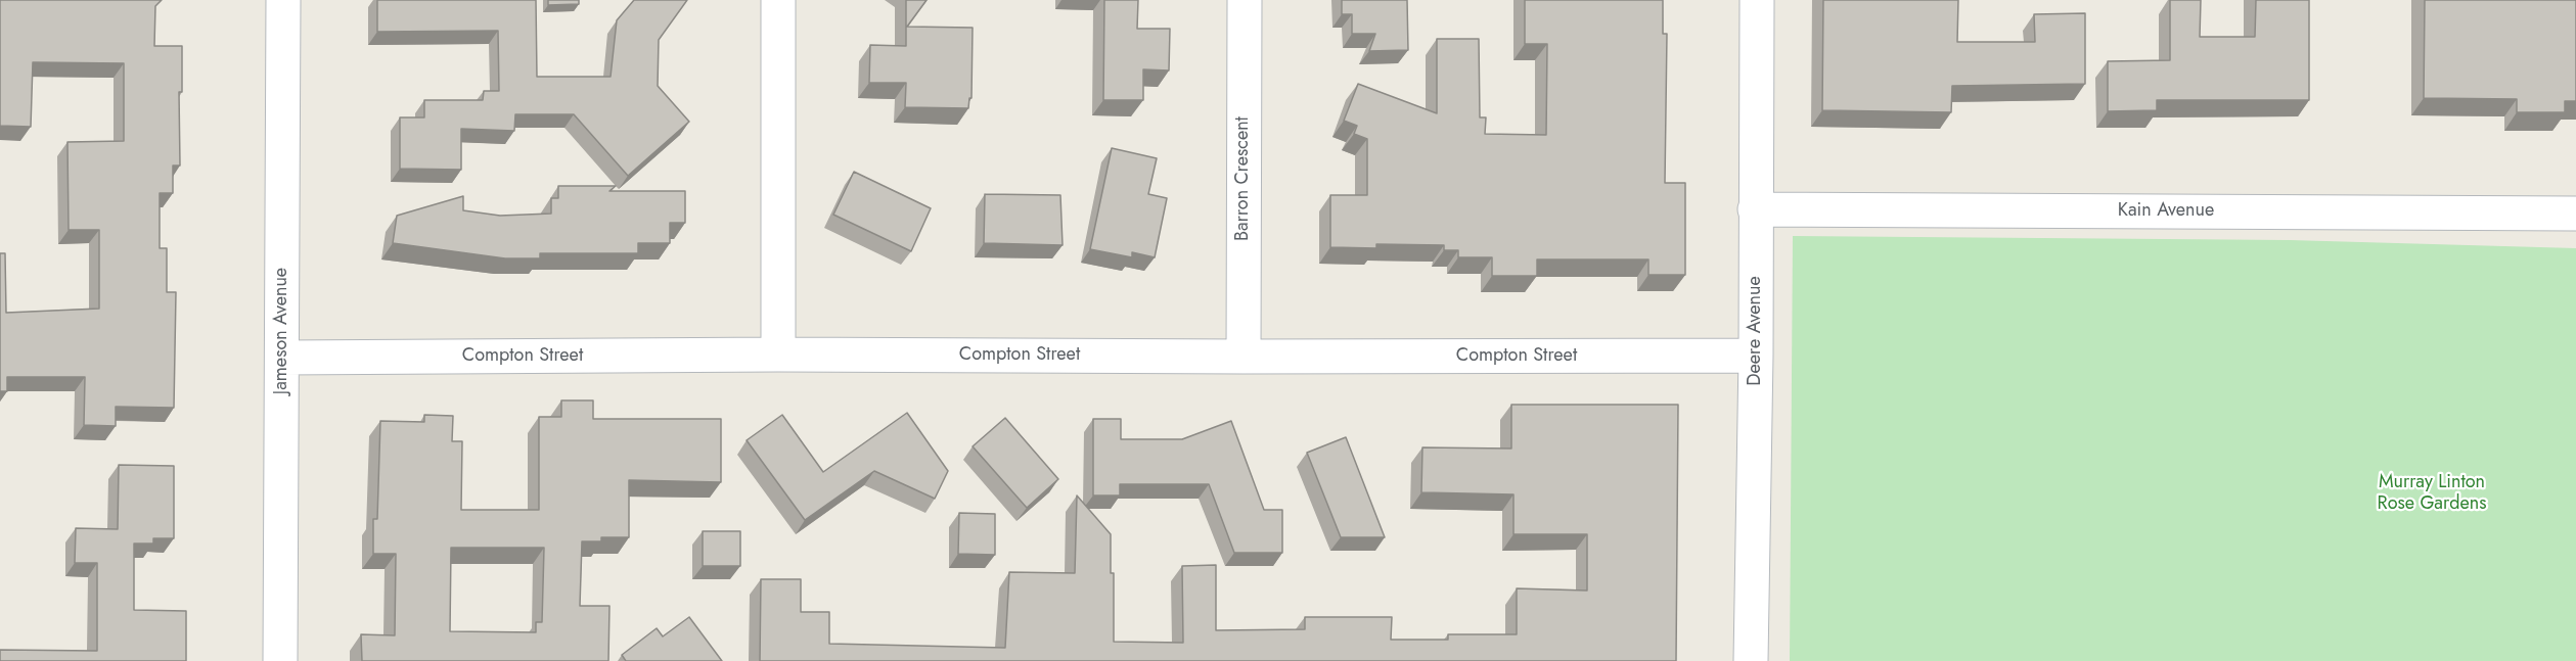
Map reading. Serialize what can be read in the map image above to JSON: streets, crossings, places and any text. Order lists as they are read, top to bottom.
{
  "streets": {
    "street": [
      "Barron Crescent",
      "Kain Avenue",
      "Jameson Avenue",
      "Deere Avenue",
      "Compton Street"
    ]
  },
  "crossings": [
    ["Barron Crescent", "Compton Street"],
    ["Kain Avenue", "Deere Avenue"],
    ["Jameson Avenue", "Compton Street"],
    ["Deere Avenue", "Compton Street"]
  ],
  "parks": ["Murray Linton Rose Gardens"]
}
